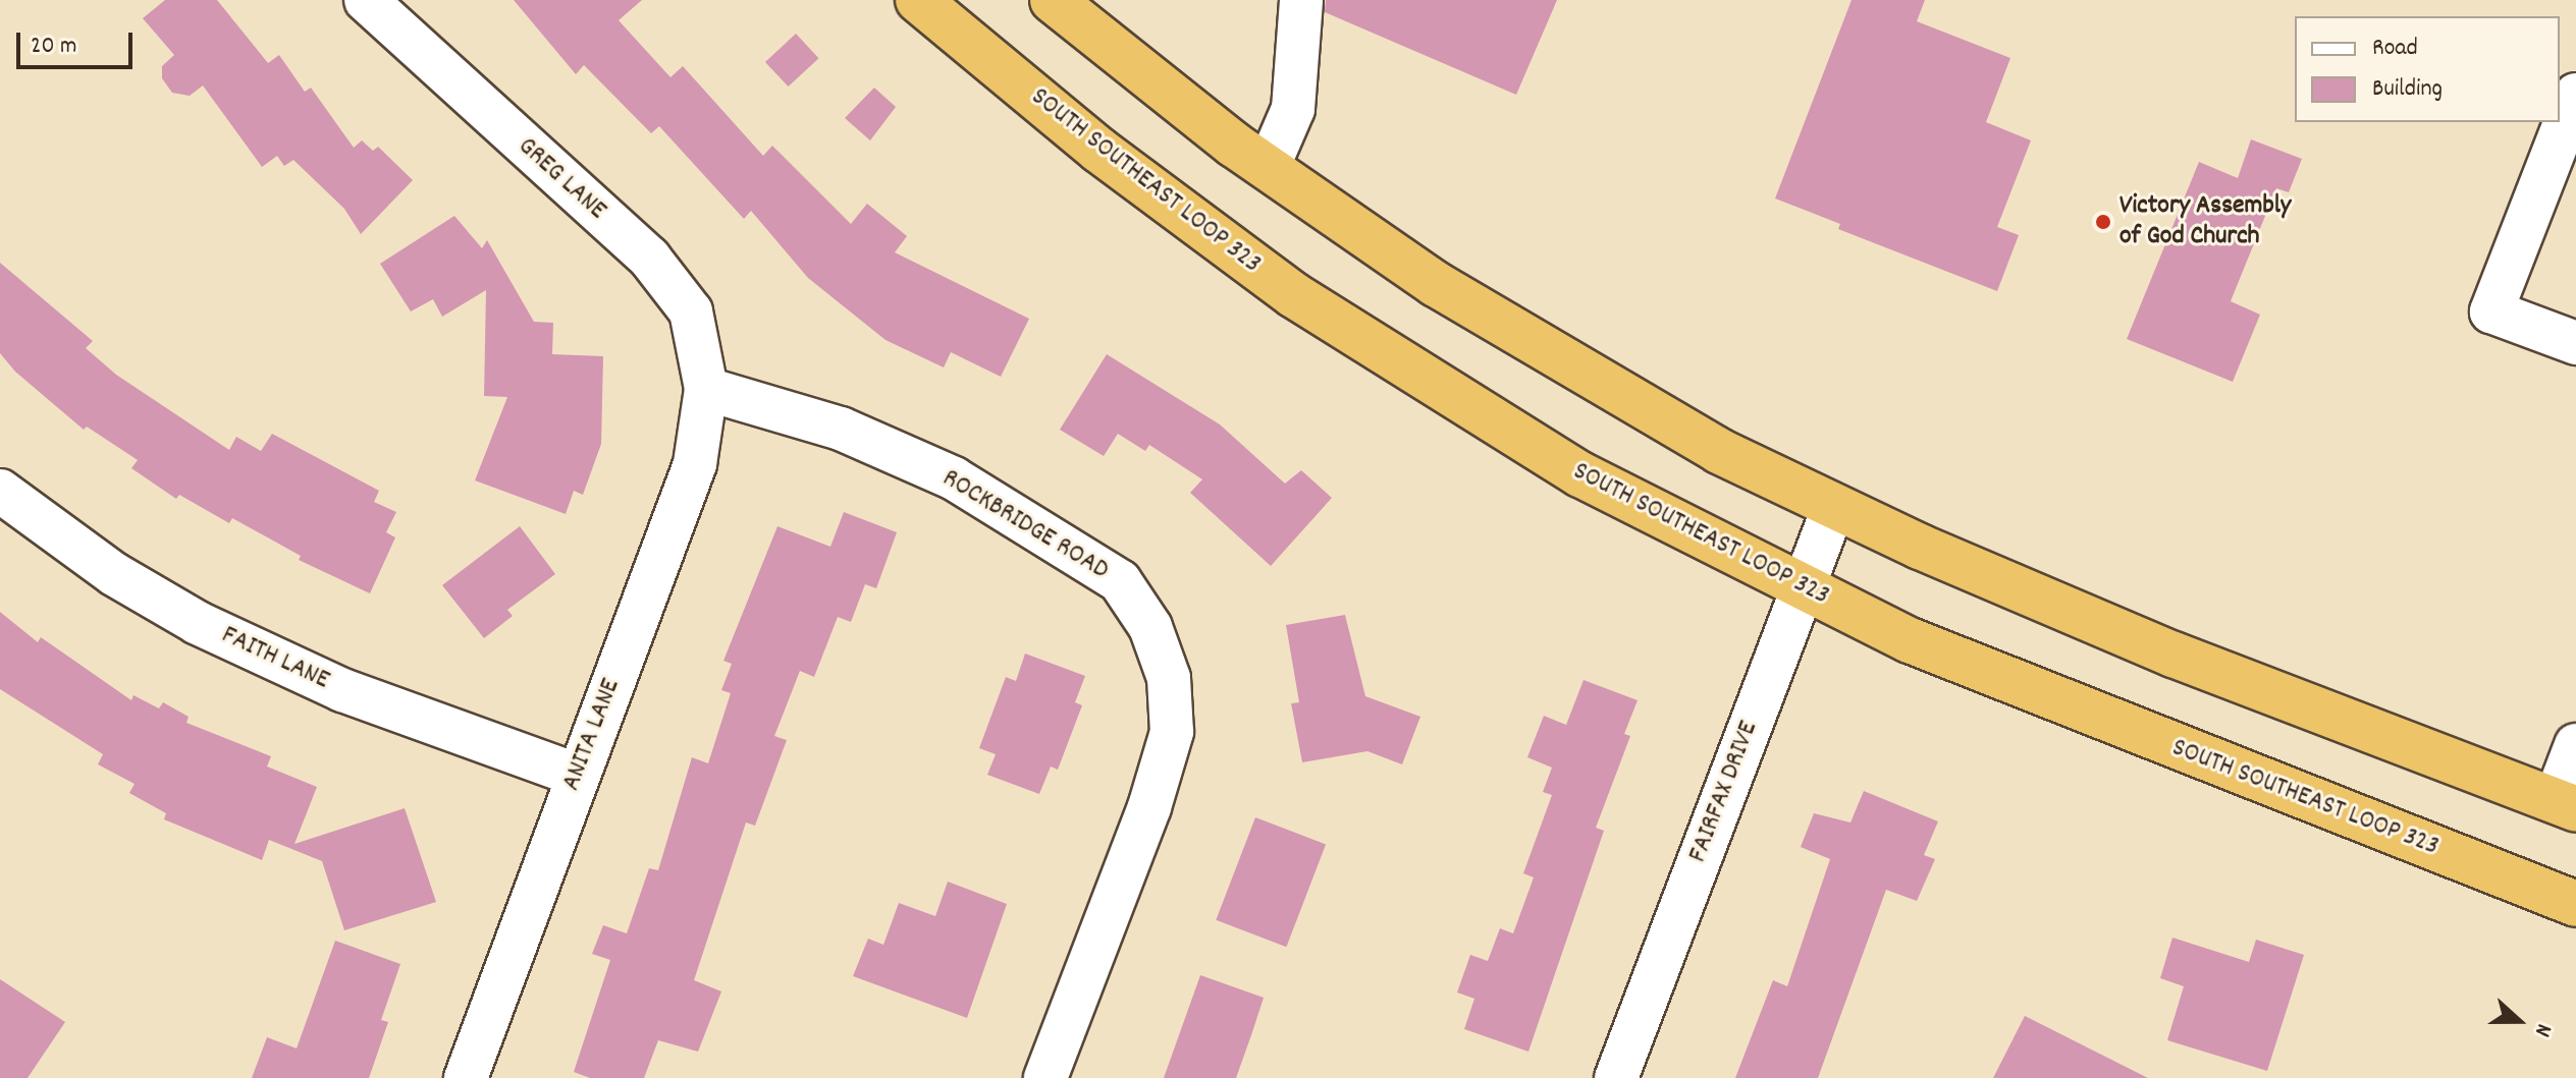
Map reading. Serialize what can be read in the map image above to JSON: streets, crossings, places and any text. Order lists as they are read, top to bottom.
{
  "streets": {
    "highway": ["SOUTH SOUTHEAST LOOP 323"],
    "street": [
      "GREG LANE",
      "ROCKBRIDGE ROAD",
      "FAITH LANE",
      "ANITA LANE",
      "FAIRFAX DRIVE"
    ]
  },
  "crossings": [
    ["GREG LANE", "ROCKBRIDGE ROAD"],
    ["GREG LANE", "ANITA LANE"],
    ["SOUTH SOUTHEAST LOOP 323", "FAIRFAX DRIVE"],
    ["ROCKBRIDGE ROAD", "ANITA LANE"],
    ["FAITH LANE", "ANITA LANE"]
  ],
  "places": ["Victory Assembly of God Church"],
  "legend": ["Road", "Building"],
  "scale_bar": "20 m",
  "north": "right"
}
